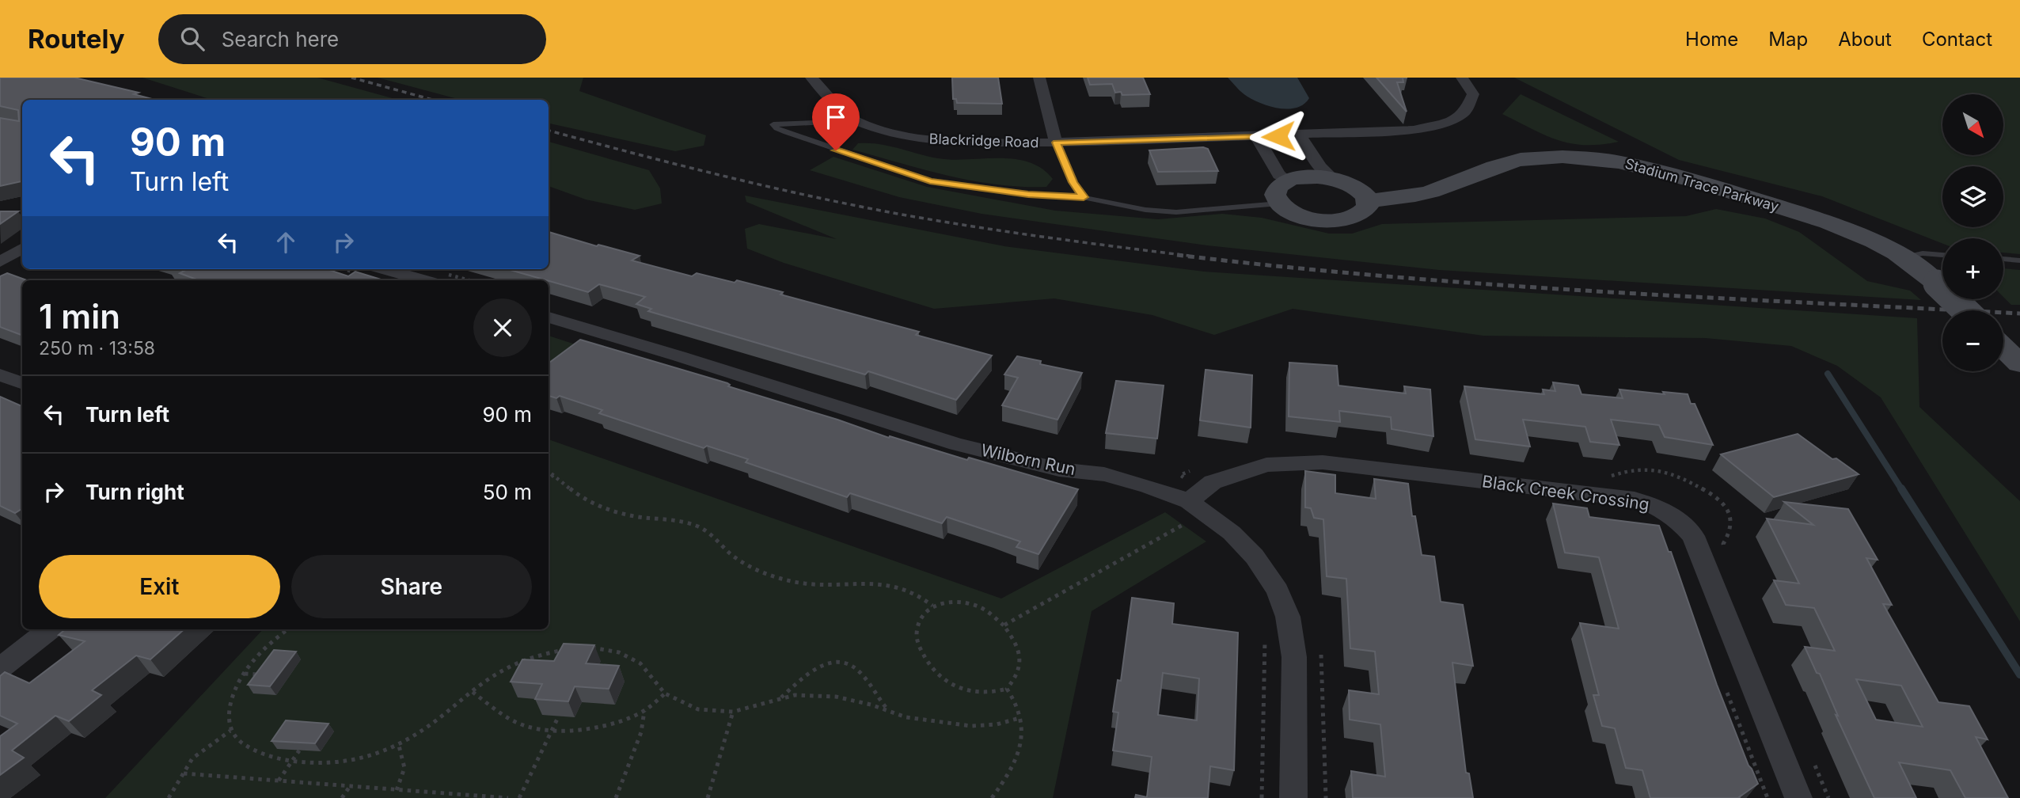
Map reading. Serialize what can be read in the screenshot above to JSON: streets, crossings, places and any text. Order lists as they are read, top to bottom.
{
  "streets": {
    "street": [
      "Blackridge Road",
      "Stadium Trace Parkway",
      "Wilborn Run",
      "Black Creek Crossing"
    ]
  },
  "crossings": [
    ["Wilborn Run", "Black Creek Crossing"]
  ],
  "north": "bottom right",
  "page": {
    "header": "Routely",
    "search": "Search here",
    "nav": [
      "Home",
      "Map",
      "About",
      "Contact"
    ],
    "map_buttons": ["+", "−"],
    "turn": ["90 m", "Turn left"],
    "heading": ["1 min", "250 m · 13:58"],
    "list": [
      {
        "name": "Turn left",
        "value": "90 m"
      },
      {
        "name": "Turn right",
        "value": "50 m"
      }
    ],
    "buttons": ["Exit", "Share"]
  }
}
